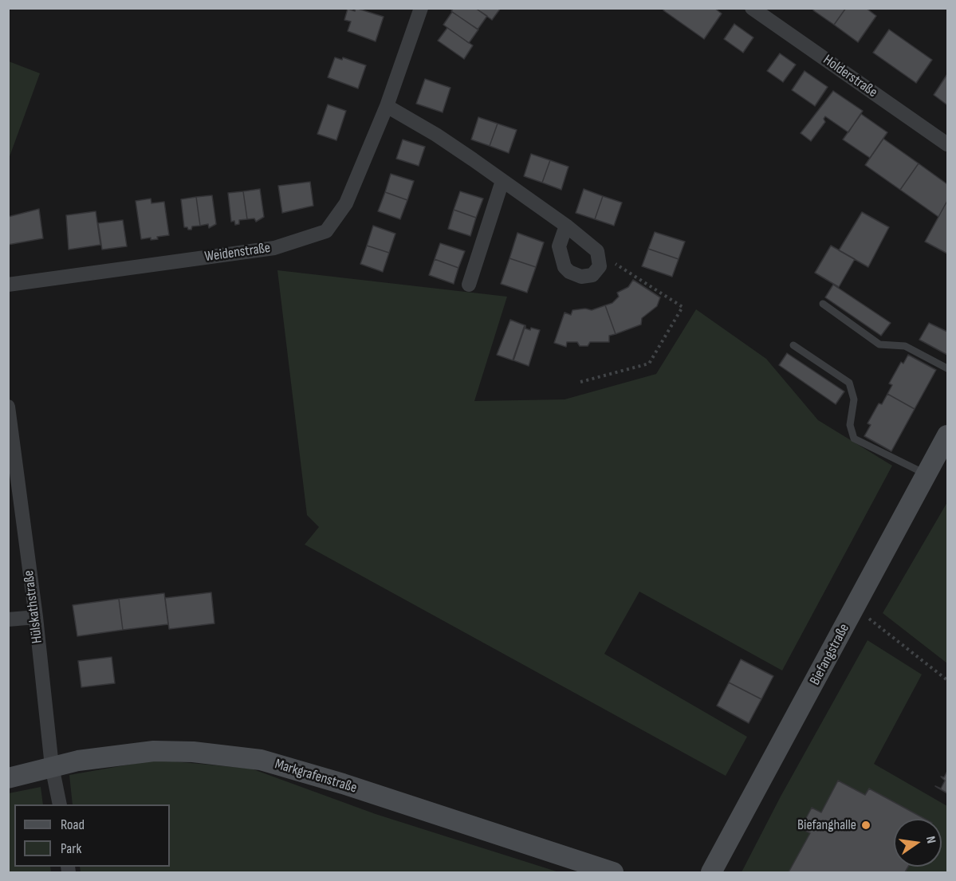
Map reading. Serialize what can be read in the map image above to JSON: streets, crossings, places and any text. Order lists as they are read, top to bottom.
{
  "streets": {
    "main road": ["Biefangstraße", "Markgrafenstraße"],
    "street": ["Holderstraße", "Weidenstraße", "Hülskathstraße"]
  },
  "crossings": [
    ["Hülskathstraße", "Markgrafenstraße"]
  ],
  "places": ["Biefanghalle"],
  "legend": ["Road", "Park"],
  "north": "right"
}
